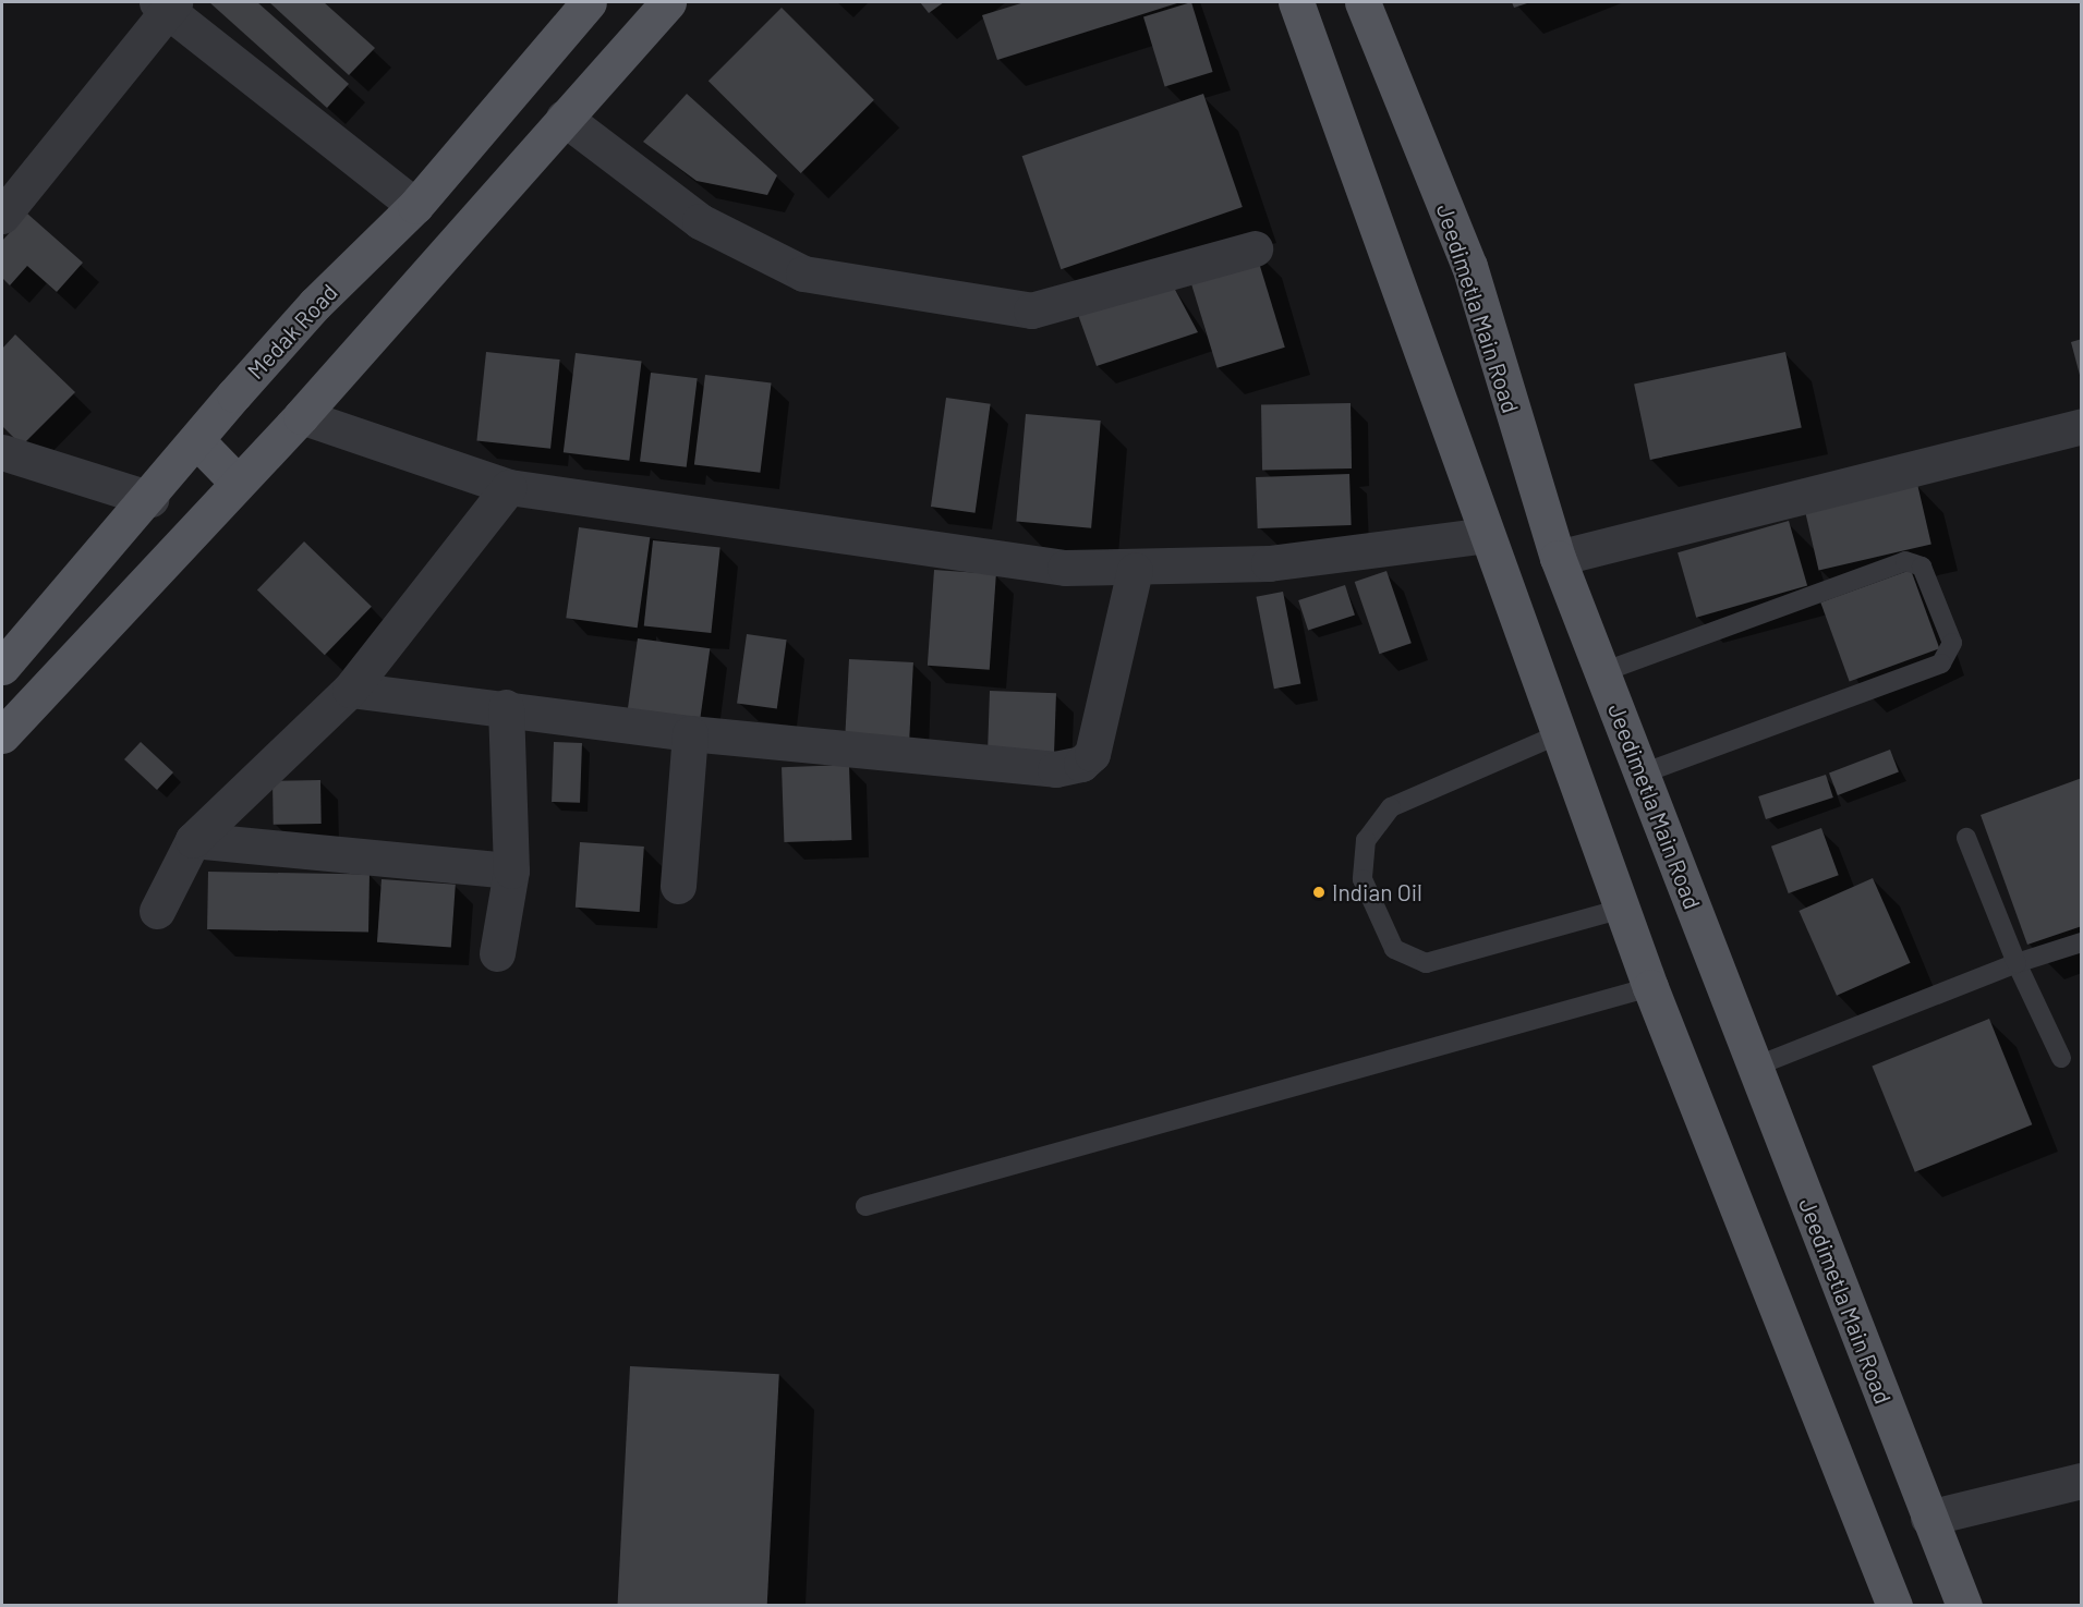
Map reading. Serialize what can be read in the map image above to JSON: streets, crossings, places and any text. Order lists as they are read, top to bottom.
{
  "streets": {
    "main road": ["Jeedimetla Main Road", "Medak Road"]
  },
  "places": ["Indian Oil"]
}
